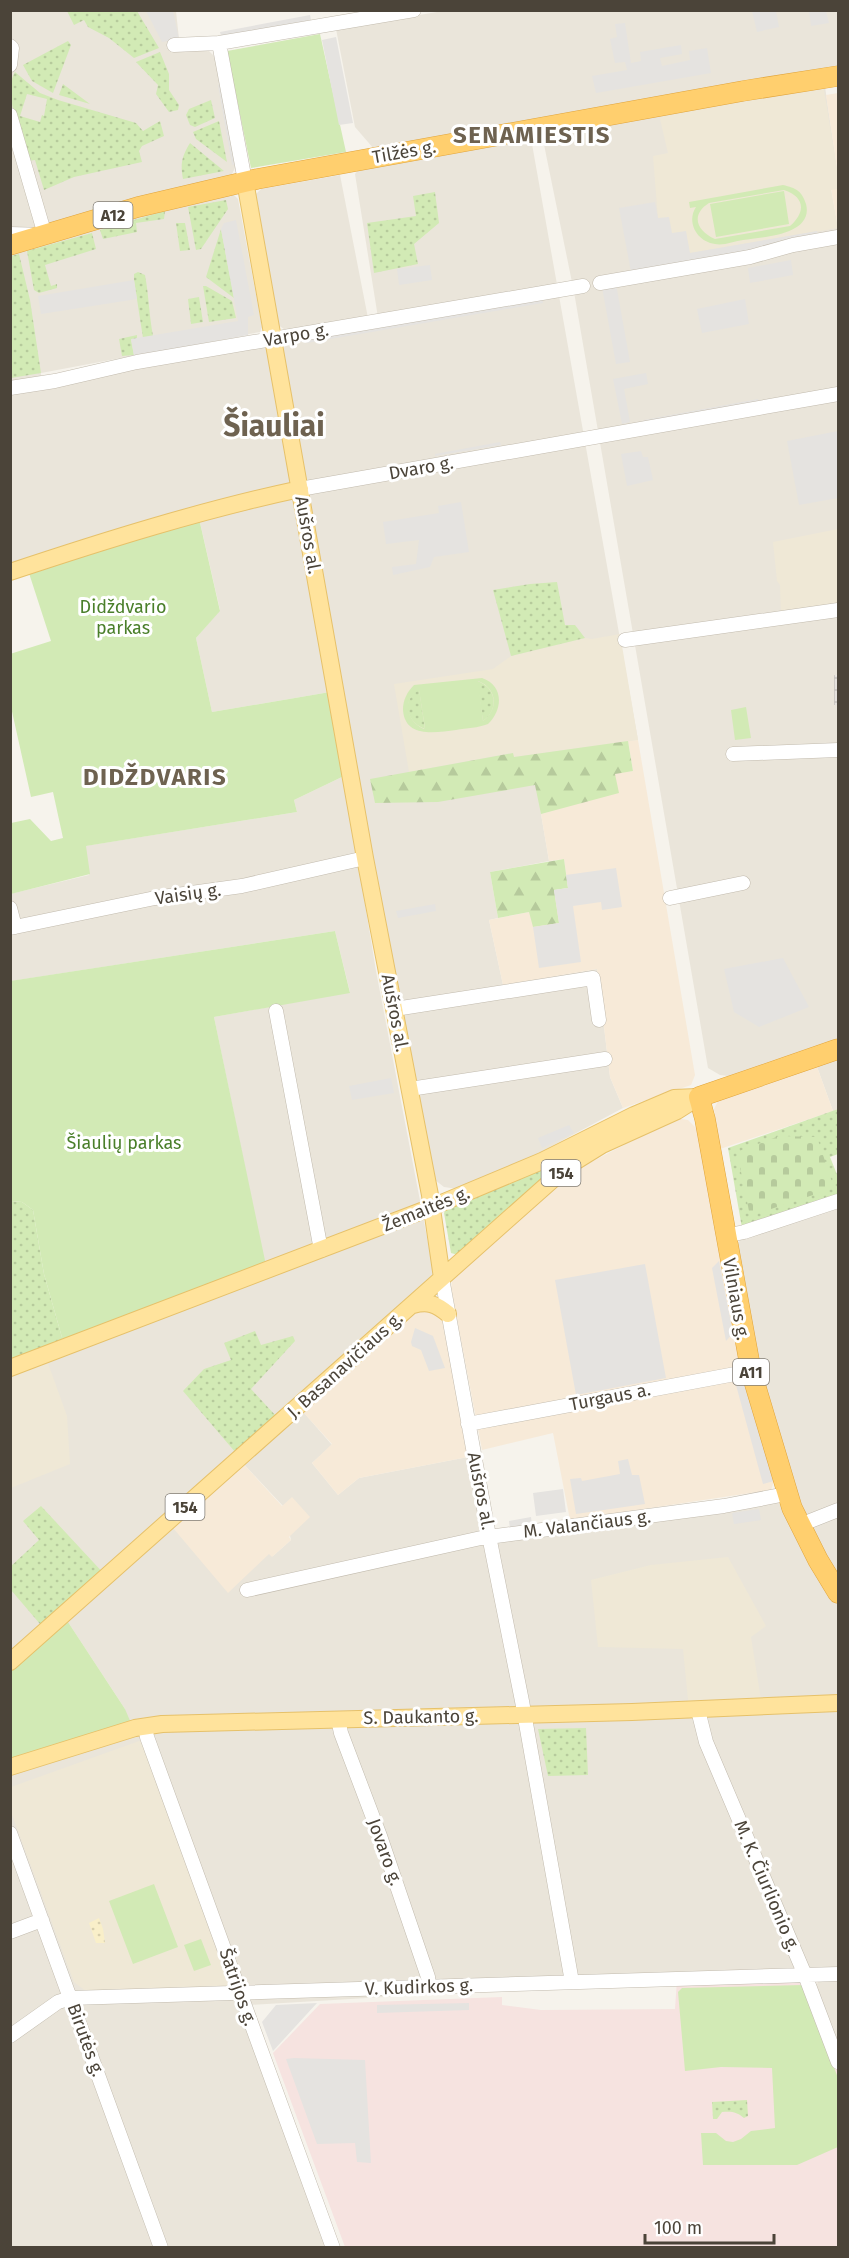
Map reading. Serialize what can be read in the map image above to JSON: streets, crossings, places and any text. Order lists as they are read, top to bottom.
{
  "streets": {
    "highway": [
      "Tilžės g.",
      "A12",
      "Žemaitės g.",
      "Vilniaus g.",
      "A11"
    ],
    "main road": [
      "Dvaro g.",
      "Aušros al.",
      "154",
      "J. Basanavičiaus g.",
      "S. Daukanto g."
    ],
    "street": [
      "Varpo g.",
      "Vaisių g.",
      "Turgaus a.",
      "M. Valančiaus g.",
      "Jovaro g.",
      "M. K. Čiurlionio g.",
      "Šatrijos g.",
      "V. Kudirkos g.",
      "Birutės g."
    ]
  },
  "crossings": [
    ["Tilžės g.", "Aušros al."],
    ["Varpo g.", "Aušros al."],
    ["Dvaro g.", "Aušros al."],
    ["Aušros al.", "Vaisių g."],
    ["Aušros al.", "Žemaitės g."],
    ["Aušros al.", "J. Basanavičiaus g."],
    ["Aušros al.", "Turgaus a."],
    ["Aušros al.", "M. Valančiaus g."],
    ["Aušros al.", "S. Daukanto g."],
    ["Aušros al.", "V. Kudirkos g."],
    ["Žemaitės g.", "Vilniaus g."],
    ["Žemaitės g.", "J. Basanavičiaus g."],
    ["Vilniaus g.", "J. Basanavičiaus g."],
    ["Vilniaus g.", "Turgaus a."],
    ["Vilniaus g.", "M. Valančiaus g."],
    ["S. Daukanto g.", "Jovaro g."],
    ["S. Daukanto g.", "M. K. Čiurlionio g."],
    ["S. Daukanto g.", "Šatrijos g."],
    ["Jovaro g.", "V. Kudirkos g."],
    ["M. K. Čiurlionio g.", "V. Kudirkos g."],
    ["Šatrijos g.", "V. Kudirkos g."],
    ["V. Kudirkos g.", "Birutės g."]
  ],
  "districts": ["SENAMIESTIS", "Šiauliai", "DIDŽDVARIS"],
  "parks": ["Didždvario parkas", "Šiaulių parkas"],
  "scale_bar": "100 m"
}
